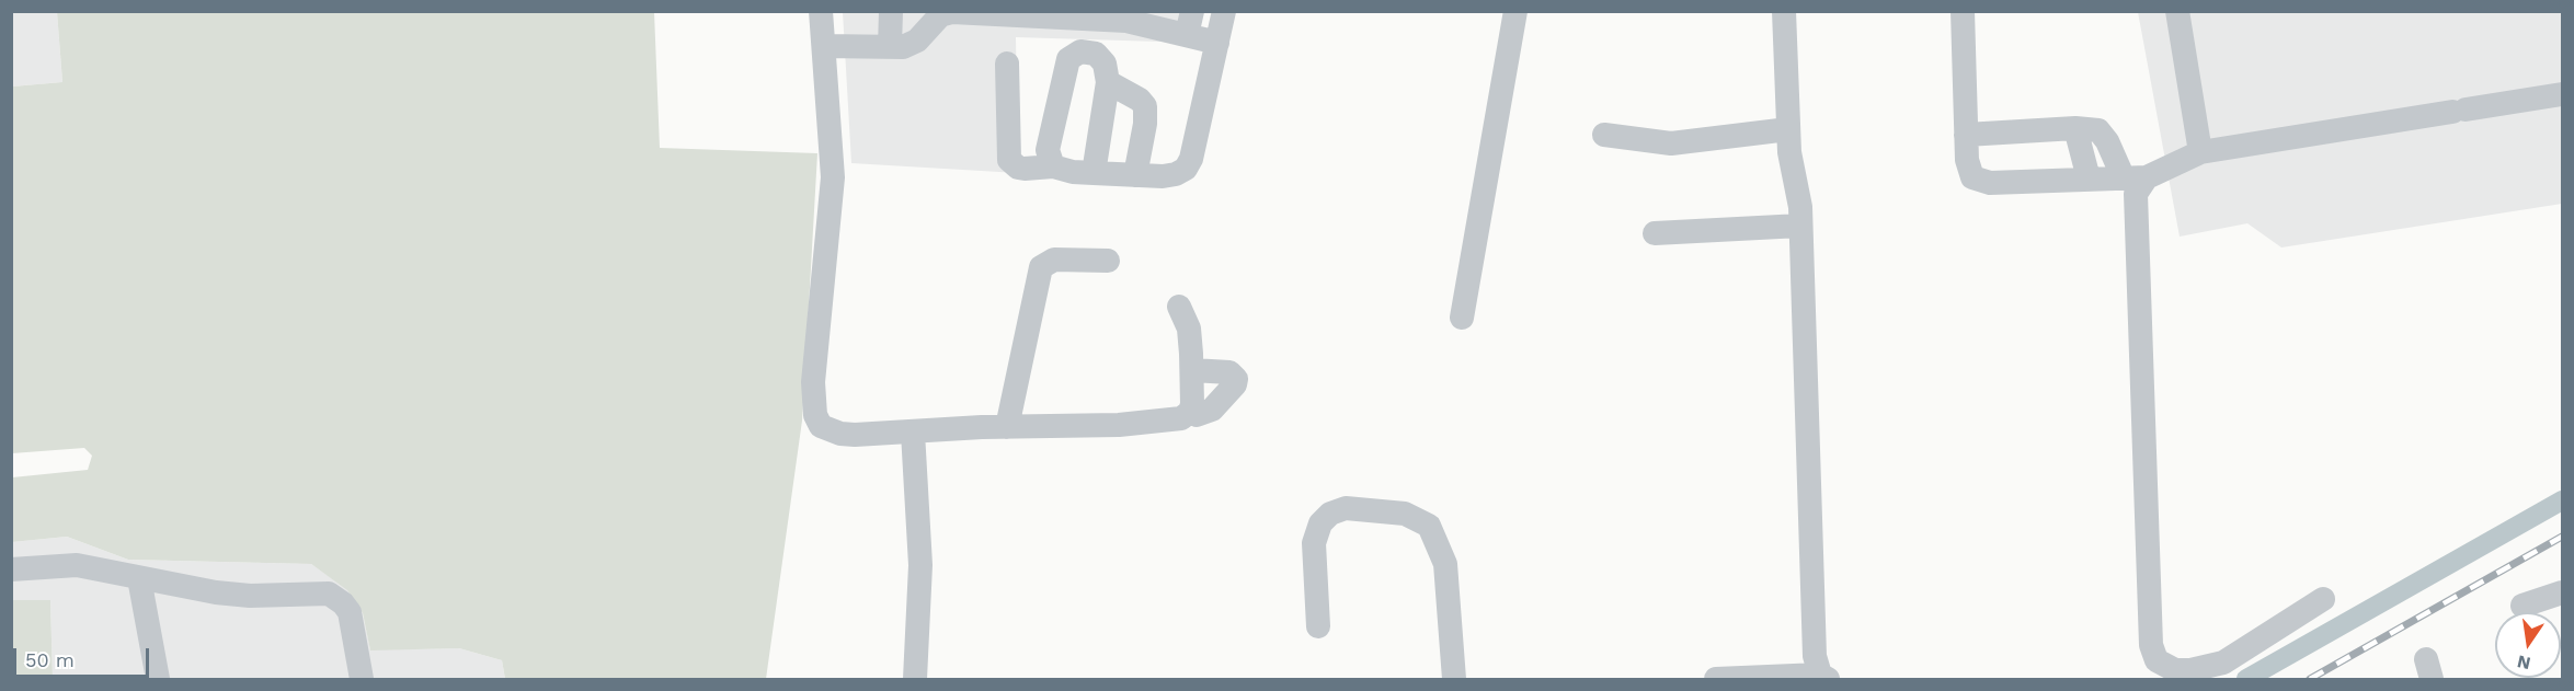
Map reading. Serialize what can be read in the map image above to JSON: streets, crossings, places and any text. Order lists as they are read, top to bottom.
{
  "scale_bar": "50 m",
  "north": "bottom"
}
